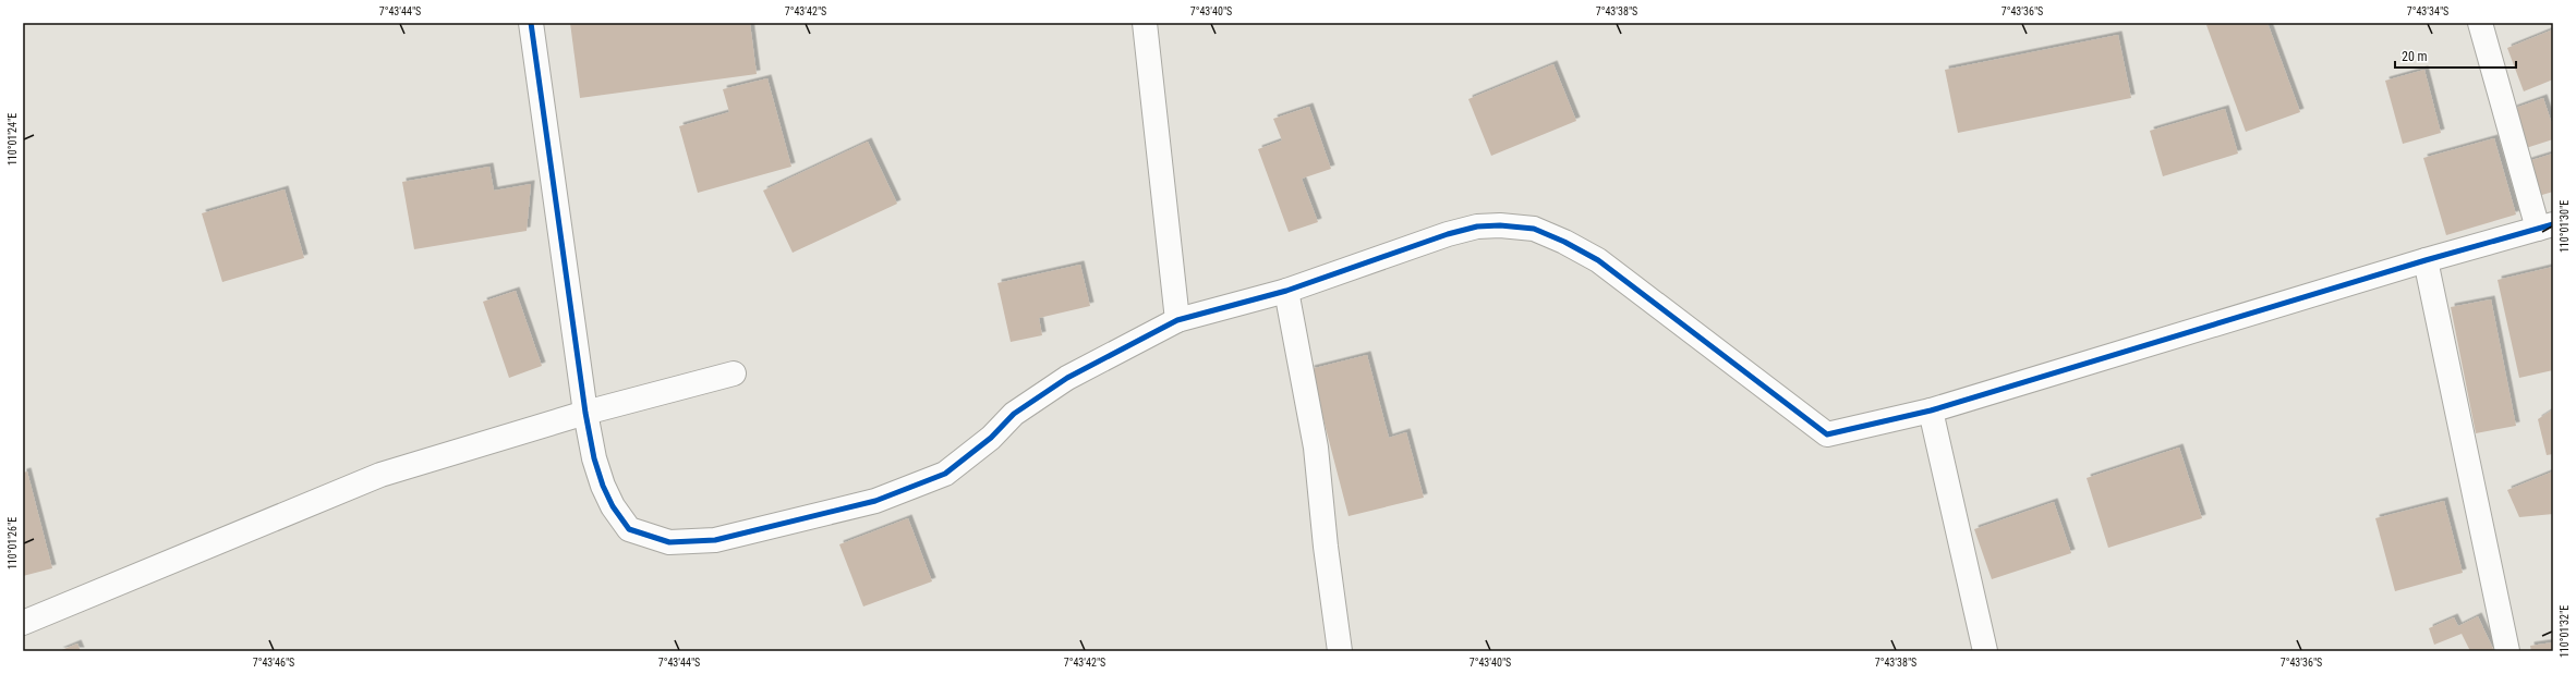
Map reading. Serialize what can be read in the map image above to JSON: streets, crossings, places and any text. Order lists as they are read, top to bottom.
{
  "scale_bar": "20 m",
  "coordinates": [
    "7°43'44\"S",
    "7°43'42\"S",
    "7°43'40\"S",
    "7°43'38\"S",
    "7°43'36\"S",
    "7°43'34\"S",
    "110°01'24\"E",
    "110°01'30\"E",
    "110°01'26\"E",
    "110°01'32\"E",
    "7°43'46\"S"
  ]
}
